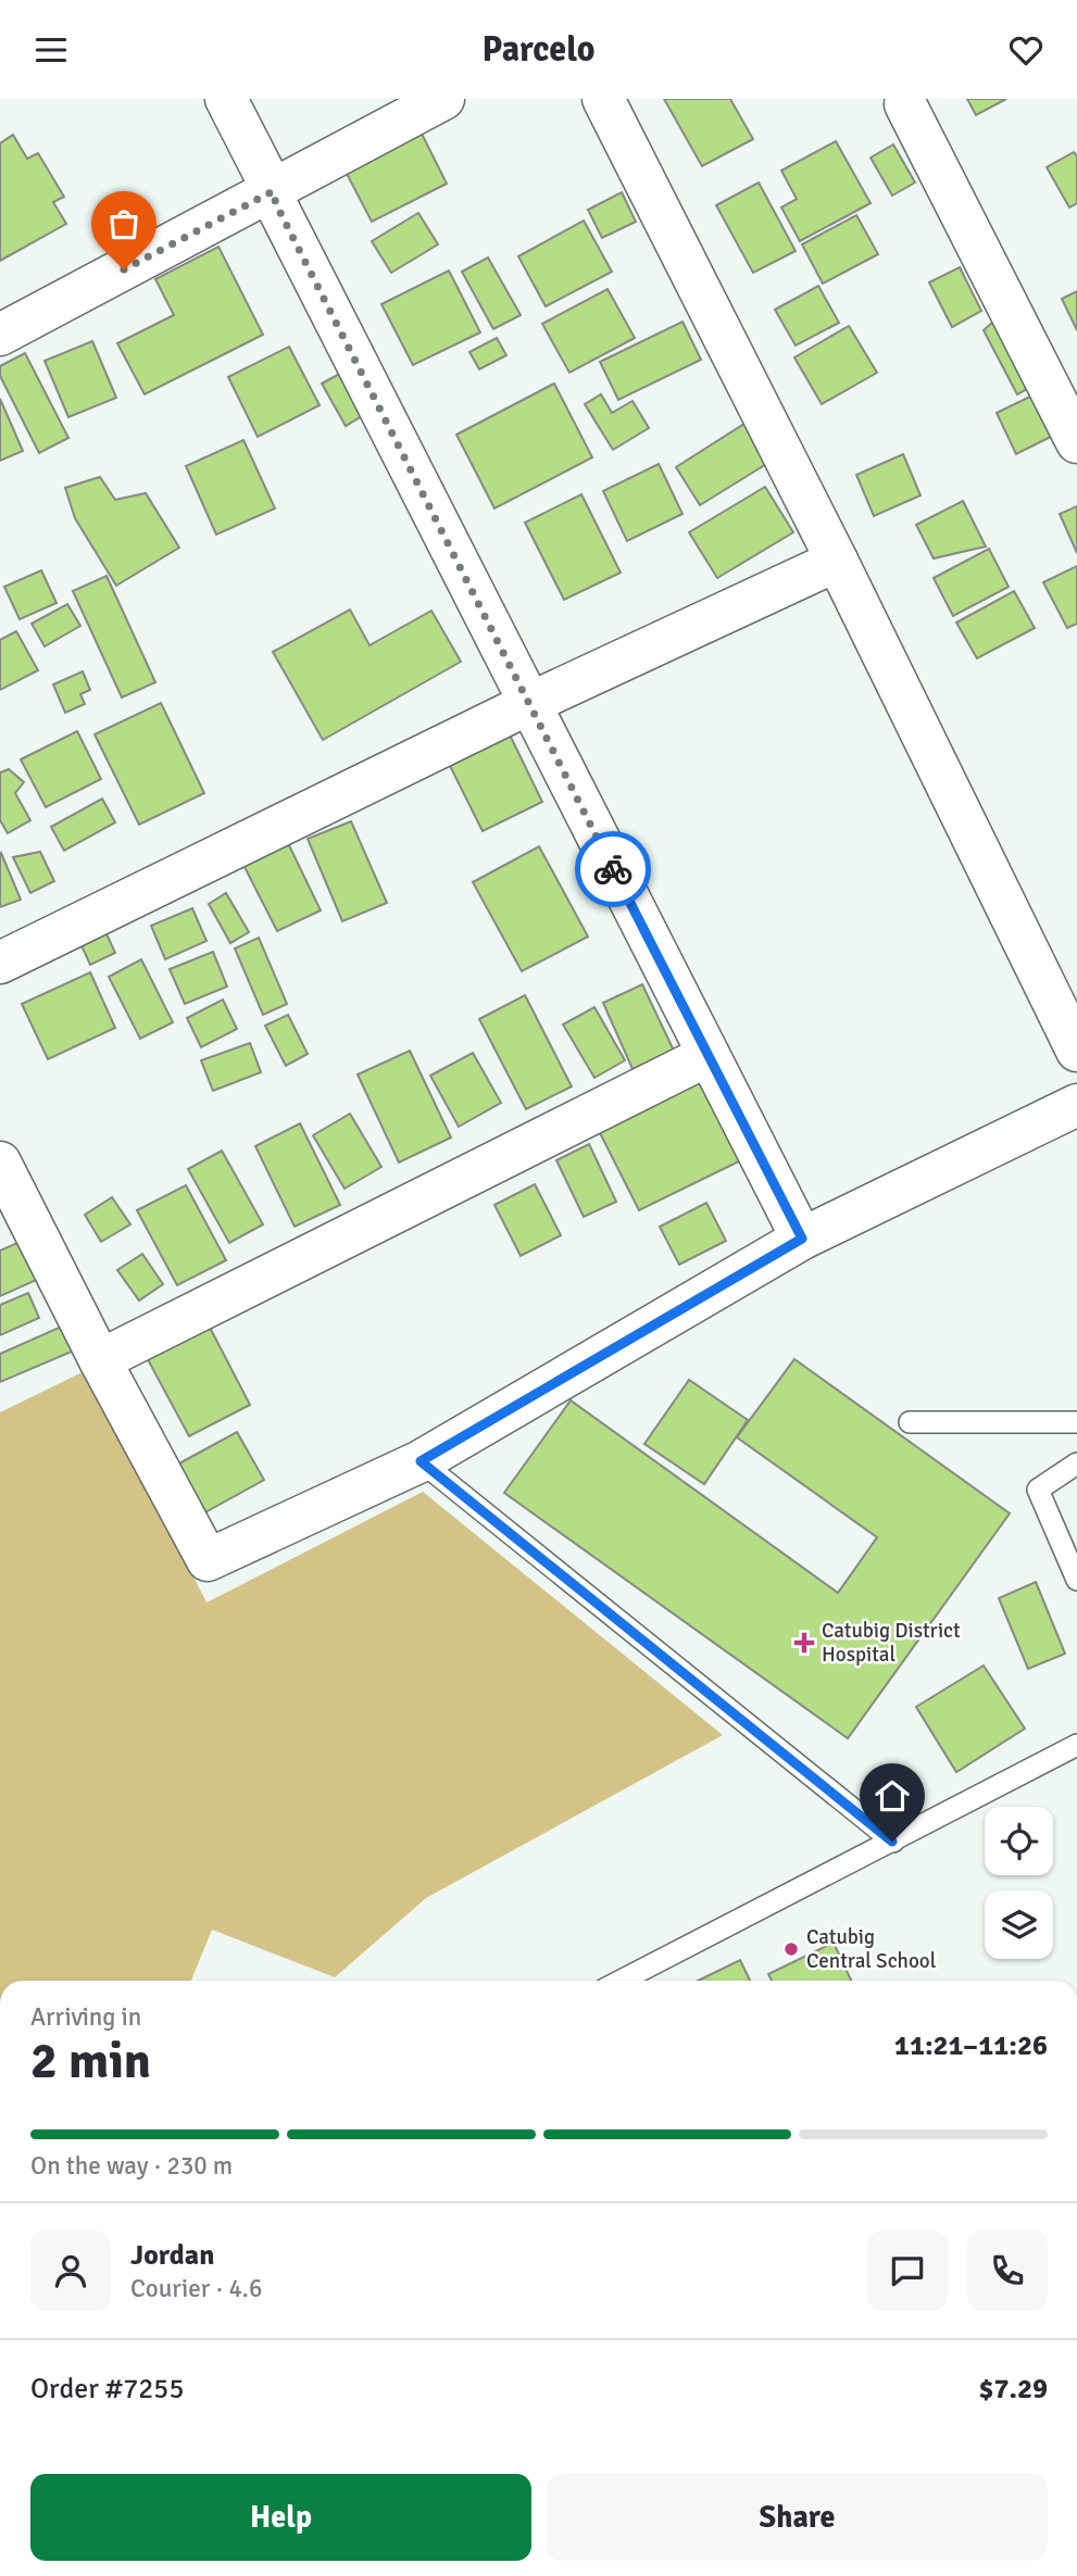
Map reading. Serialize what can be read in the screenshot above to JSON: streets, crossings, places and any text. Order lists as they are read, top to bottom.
{
  "places": {
    "health": ["Catubig District Hospital"],
    "other": ["Catubig Central School"]
  },
  "page": {
    "header": "Parcelo",
    "heading": ["2 min", "Arriving in", "11:21–11:26"],
    "panel": [
      "Jordan",
      "Courier · 4.6",
      "Order #7255",
      "$7.29"
    ],
    "bar": "On the way · 230 m",
    "buttons": ["Help", "Share"]
  }
}
